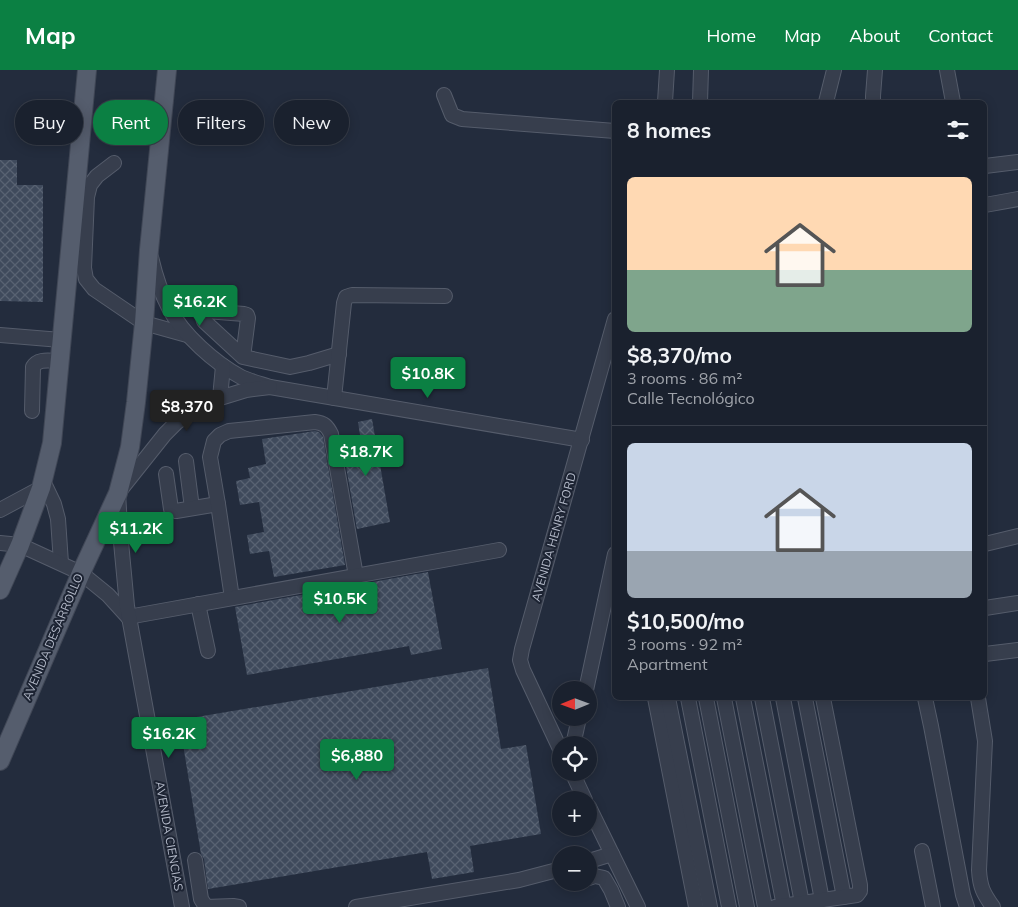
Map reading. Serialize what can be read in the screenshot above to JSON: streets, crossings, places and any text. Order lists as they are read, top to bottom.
{
  "streets": {
    "main road": ["AVENIDA DESARROLLO"],
    "street": ["AVENIDA HENRY FORD", "AVENIDA CIENCIAS"]
  },
  "crossings": [
    ["AVENIDA DESARROLLO", "AVENIDA CIENCIAS"]
  ],
  "north": "left",
  "page": {
    "header": "Map",
    "nav": [
      "Home",
      "Map",
      "About",
      "Contact"
    ],
    "chip": [
      "Buy",
      "Rent",
      "Filters",
      "New"
    ],
    "heading": "8 homes",
    "list": [
      {
        "name": "$8,370/mo",
        "note": "3 rooms · 86 m² · Calle Tecnológico"
      },
      {
        "name": "$10,500/mo",
        "note": "3 rooms · 92 m² · Apartment"
      }
    ],
    "price": [
      "$16.2K",
      "$10.8K",
      "$8,370",
      "$18.7K",
      "$11.2K",
      "$10.5K",
      "$16.2K",
      "$6,880"
    ],
    "map_buttons": ["+", "−"]
  }
}
